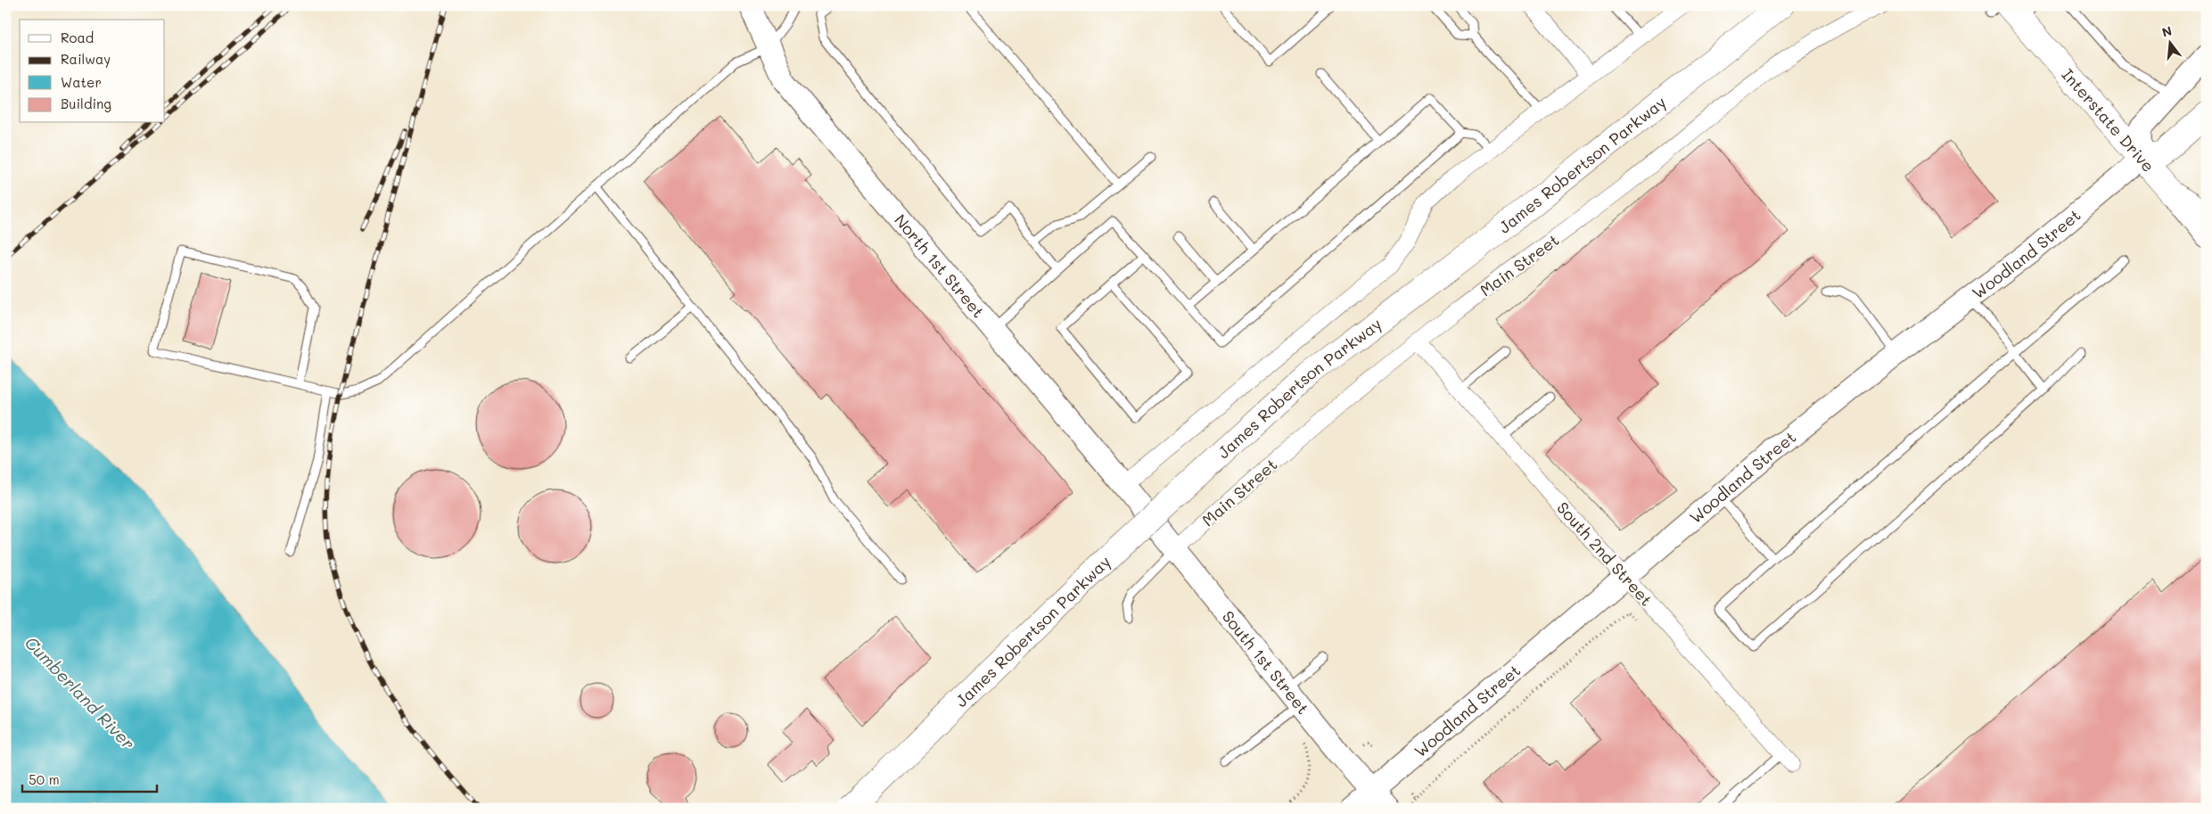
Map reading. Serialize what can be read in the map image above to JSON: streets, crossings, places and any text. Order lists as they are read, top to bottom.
{
  "streets": {
    "main road": [
      "Interstate Drive",
      "James Robertson Parkway",
      "Woodland Street",
      "North 1st Street",
      "South 1st Street"
    ],
    "street": ["Main Street", "South 2nd Street"]
  },
  "crossings": [
    ["Interstate Drive", "Woodland Street"],
    ["Woodland Street", "South 2nd Street"],
    ["Woodland Street", "South 1st Street"],
    ["Main Street", "South 2nd Street"],
    ["Main Street", "South 1st Street"],
    ["North 1st Street", "South 1st Street"]
  ],
  "water": ["Cumberland River"],
  "legend": [
    "Road",
    "Railway",
    "Water",
    "Building"
  ],
  "scale_bar": "50 m",
  "north": "top"
}
